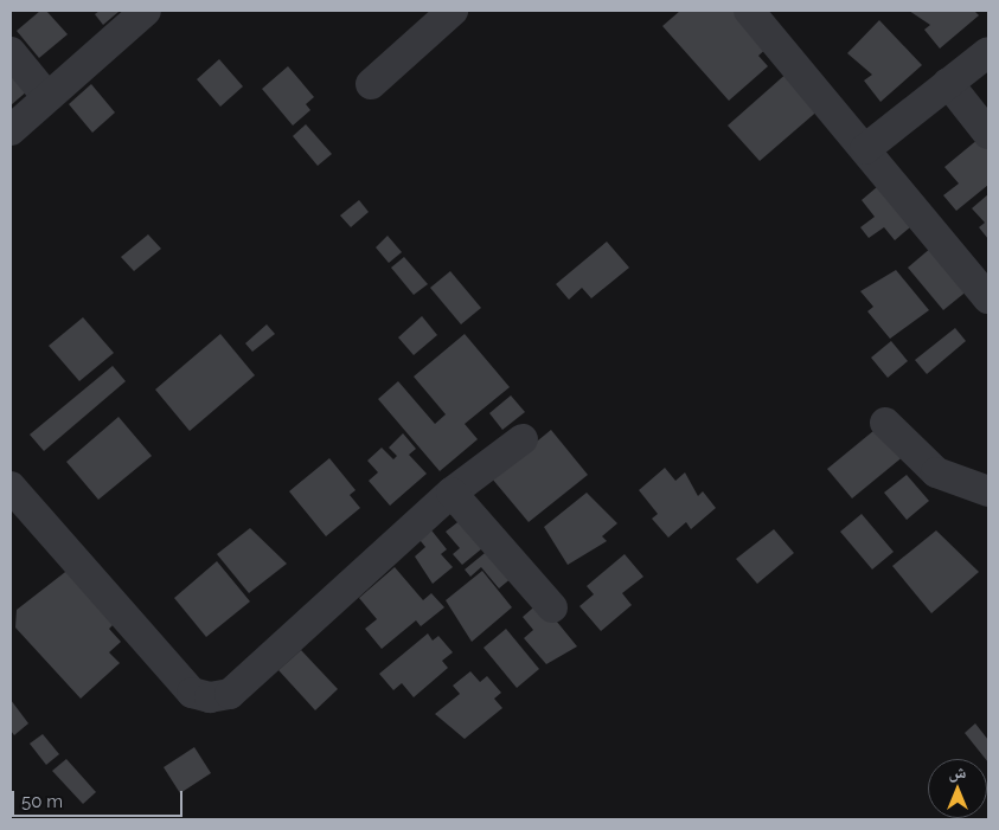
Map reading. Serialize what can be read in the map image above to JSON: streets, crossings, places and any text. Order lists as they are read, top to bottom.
{
  "scale_bar": "50 m",
  "north": "top"
}
